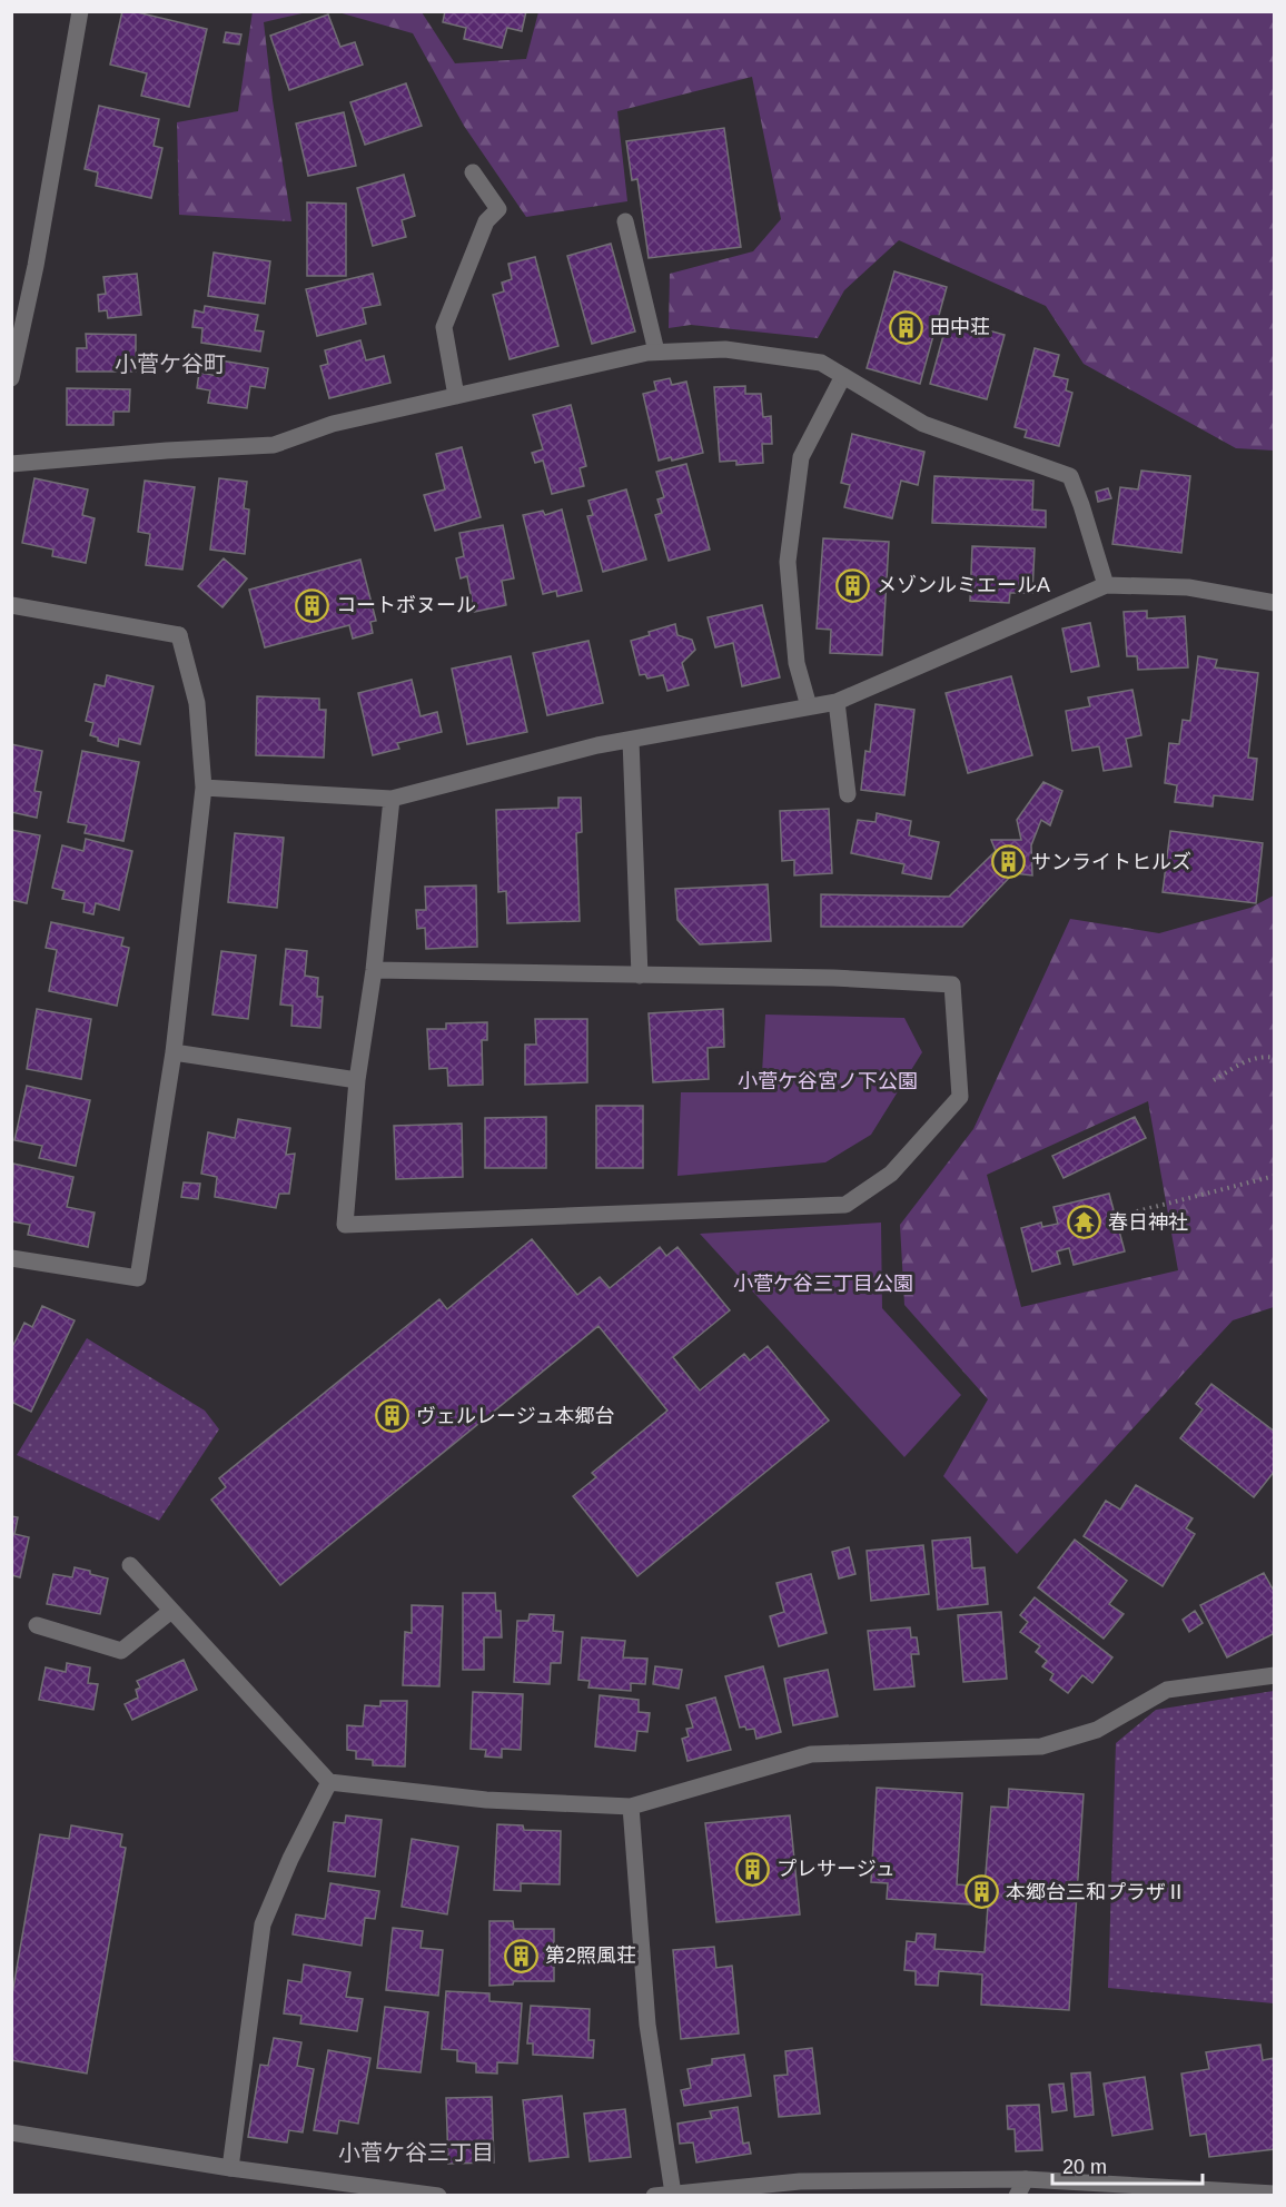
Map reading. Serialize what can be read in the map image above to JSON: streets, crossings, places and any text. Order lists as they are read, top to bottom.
{
  "districts": ["小菅ケ谷町", "小菅ケ谷三丁目"],
  "parks": ["小菅ケ谷宮ノ下公園", "小菅ケ谷三丁目公園"],
  "places": {
    "building": [
      "田中荘",
      "メゾンルミエールA",
      "コートボヌール",
      "サンライトヒルズ",
      "ヴェルレージュ本郷台",
      "プレサージュ",
      "本郷台三和プラザⅡ",
      "第2照風荘"
    ],
    "temple": ["春日神社"]
  },
  "scale_bar": "20 m"
}
